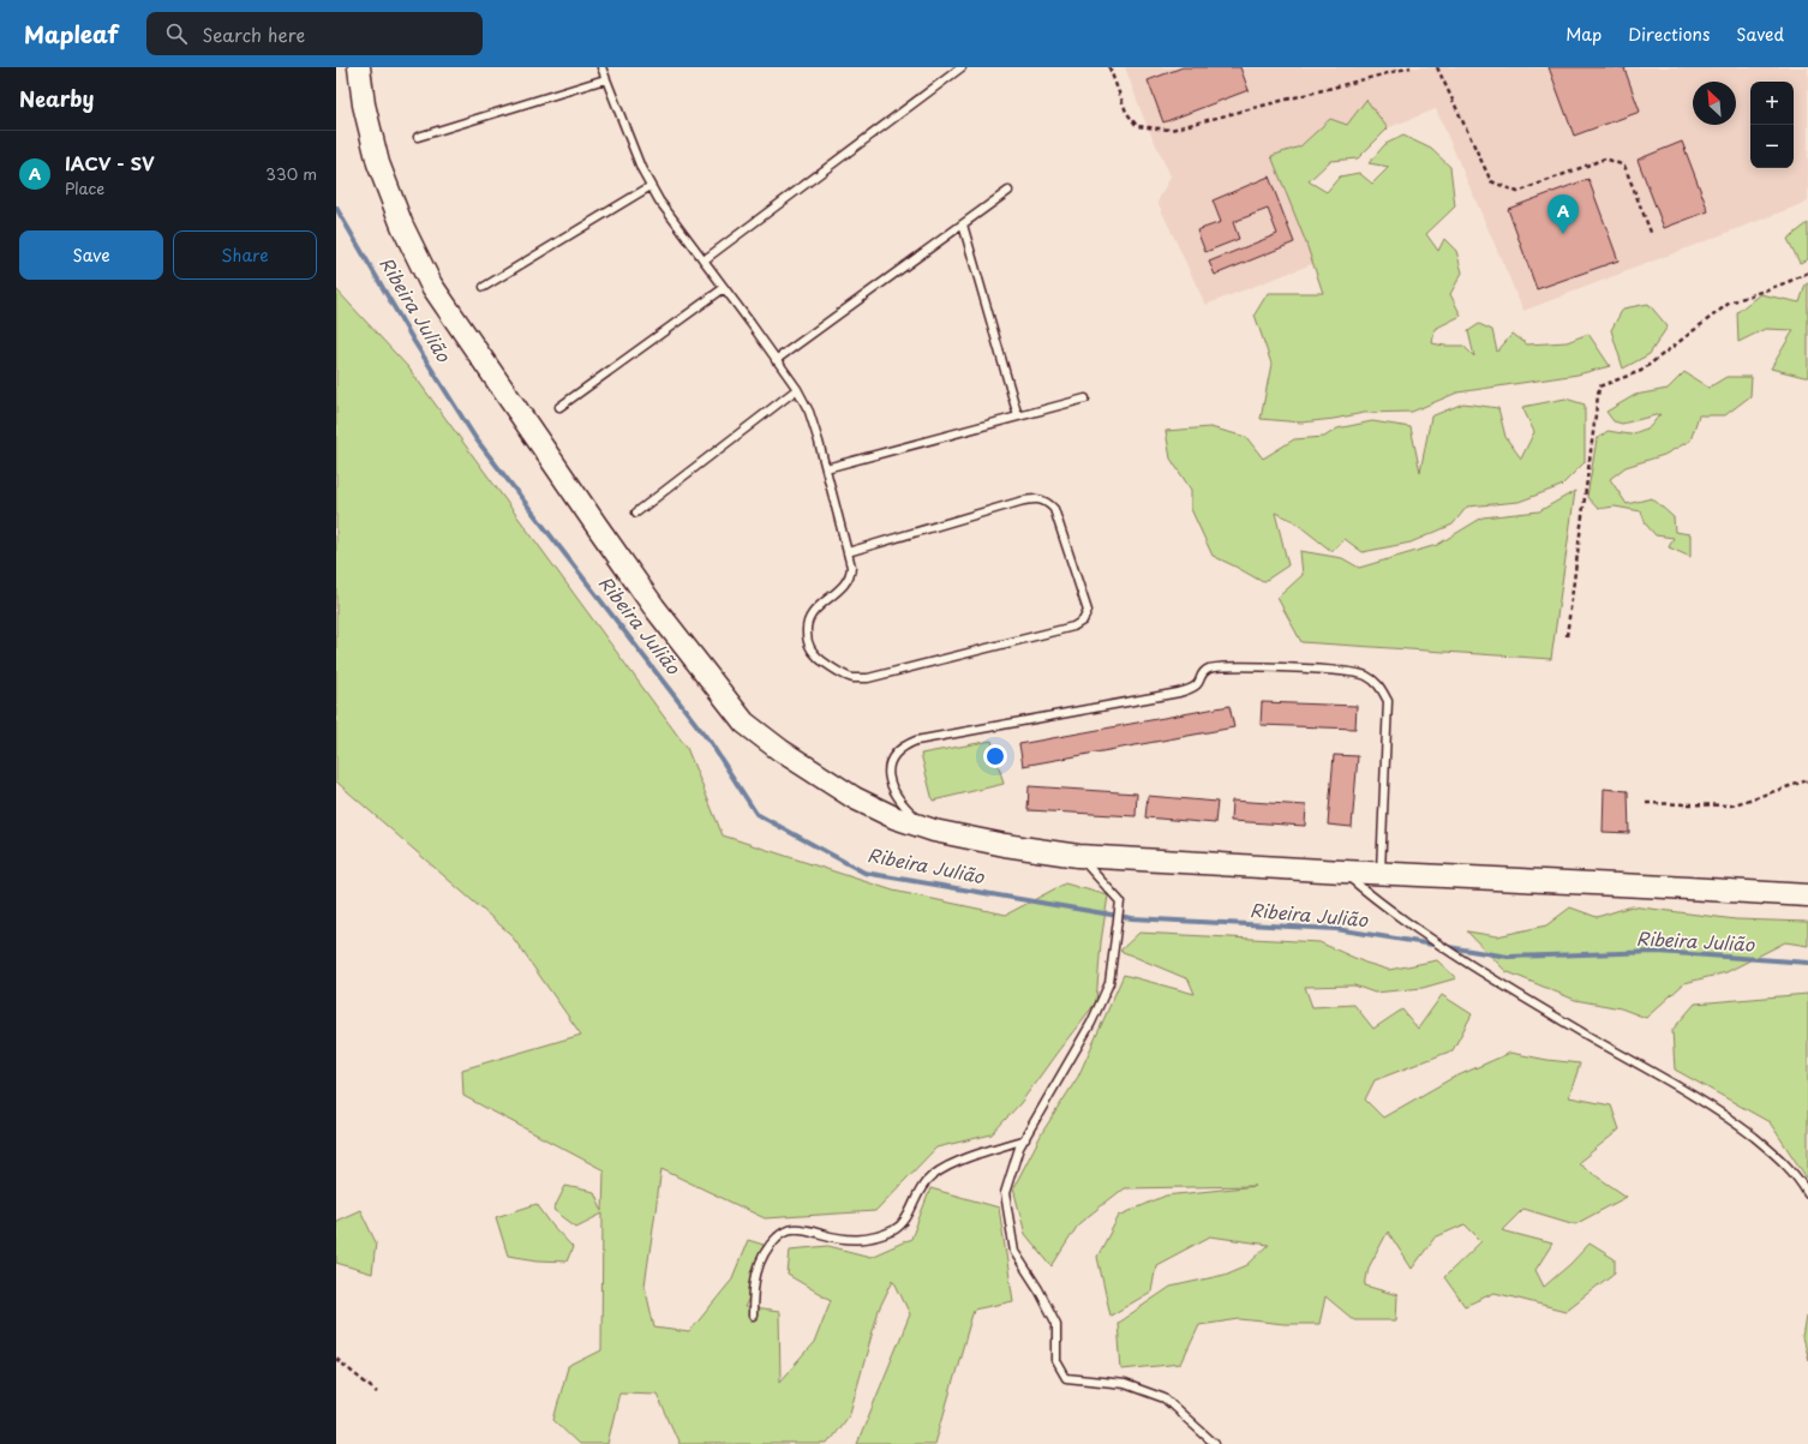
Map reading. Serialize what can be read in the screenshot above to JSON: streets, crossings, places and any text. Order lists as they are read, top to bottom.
{
  "water": ["Ribeira Julião"],
  "north": "top left",
  "page": {
    "header": "Mapleaf",
    "search": "Search here",
    "nav": ["Map", "Directions", "Saved"],
    "heading": "Nearby",
    "map_buttons": ["+", "−"],
    "list": [
      {
        "mark": "A",
        "name": "IACV - SV",
        "note": "Place",
        "value": "330 m"
      }
    ],
    "pins": "A",
    "buttons": ["Save", "Share"]
  }
}
